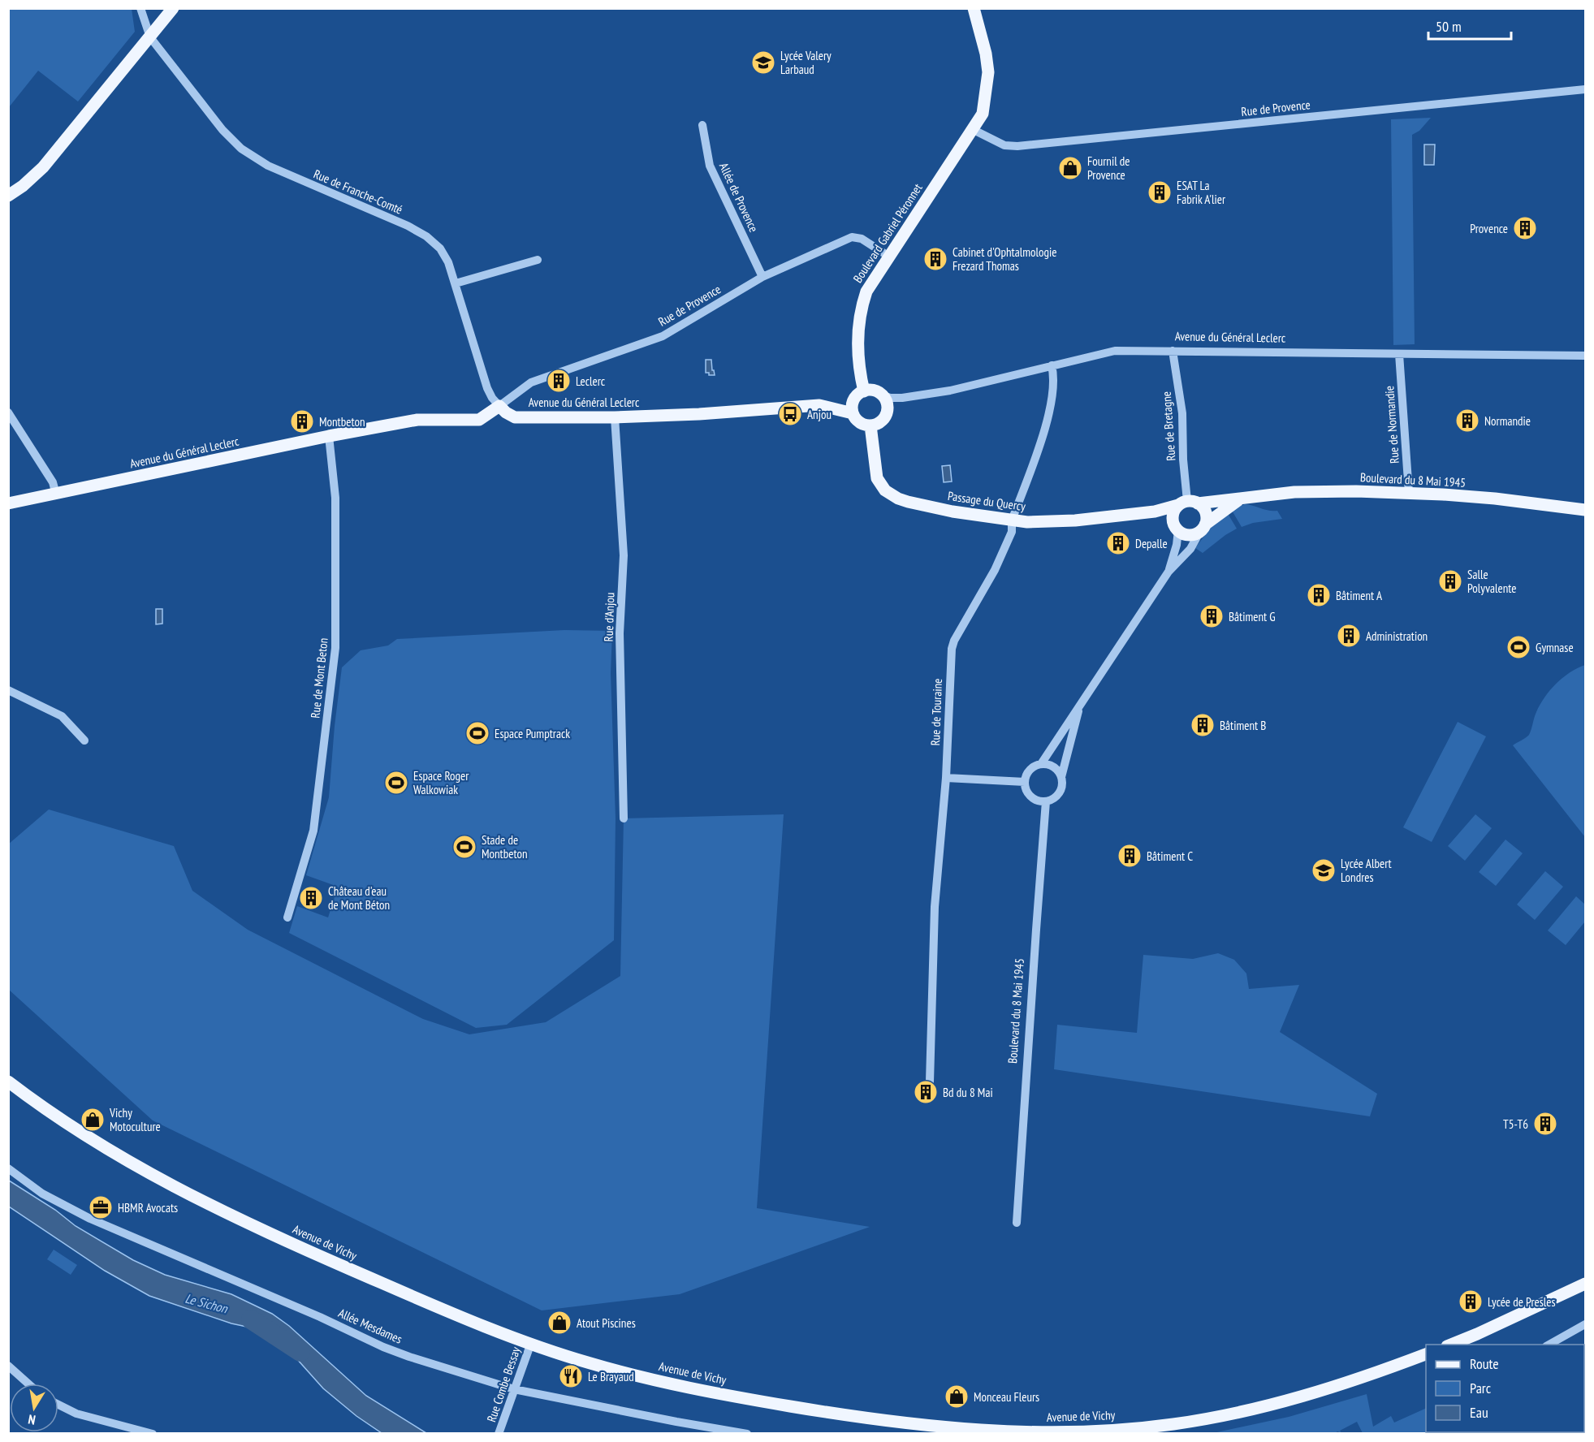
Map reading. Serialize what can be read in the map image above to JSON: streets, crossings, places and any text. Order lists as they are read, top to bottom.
{
  "streets": {
    "main road": [
      "Boulevard Gabriel Péronnet",
      "Avenue du Général Leclerc",
      "Boulevard du 8 Mai 1945",
      "Passage du Quercy",
      "Avenue de Vichy"
    ],
    "street": [
      "Rue de Provence",
      "Rue de Franche-Comté",
      "Allée de Provence",
      "Rue de Normandie",
      "Rue de Bretagne",
      "Rue d'Anjou",
      "Rue de Mont Beton",
      "Rue de Touraine",
      "Allée Mesdames",
      "Rue Combe Bessay"
    ]
  },
  "crossings": [
    ["Rue de Provence", "Rue de Franche-Comté"],
    ["Rue de Provence", "Allée de Provence"],
    ["Rue de Provence", "Boulevard Gabriel Péronnet"],
    ["Rue de Provence", "Avenue du Général Leclerc"],
    ["Rue de Franche-Comté", "Avenue du Général Leclerc"],
    ["Boulevard Gabriel Péronnet", "Avenue du Général Leclerc"],
    ["Boulevard Gabriel Péronnet", "Passage du Quercy"],
    ["Avenue du Général Leclerc", "Rue de Normandie"],
    ["Avenue du Général Leclerc", "Rue de Bretagne"],
    ["Avenue du Général Leclerc", "Passage du Quercy"],
    ["Avenue du Général Leclerc", "Rue d'Anjou"],
    ["Avenue du Général Leclerc", "Rue de Mont Beton"],
    ["Avenue du Général Leclerc", "Rue de Touraine"],
    ["Rue de Normandie", "Boulevard du 8 Mai 1945"],
    ["Rue de Bretagne", "Boulevard du 8 Mai 1945"],
    ["Rue de Bretagne", "Passage du Quercy"],
    ["Boulevard du 8 Mai 1945", "Passage du Quercy"],
    ["Passage du Quercy", "Rue de Touraine"],
    ["Avenue de Vichy", "Rue Combe Bessay"],
    ["Allée Mesdames", "Rue Combe Bessay"]
  ],
  "water": ["Le Sichon"],
  "places": {
    "school or university": ["Lycée Valery Larbaud", "Lycée Albert Londres"],
    "shop": [
      "Fournil de Provence",
      "Vichy Motoculture",
      "Atout Piscines",
      "Monceau Fleurs"
    ],
    "building": [
      "ESAT La Fabrik A'lier",
      "Provence",
      "Cabinet d'Ophtalmologie Frezard Thomas",
      "Leclerc",
      "Normandie",
      "Montbeton",
      "Depalle",
      "Salle Polyvalente",
      "Bâtiment A",
      "Bâtiment G",
      "Administration",
      "Bâtiment B",
      "Bâtiment C",
      "Château d'eau de Mont Béton",
      "Bd du 8 Mai",
      "T5-T6",
      "Lycée de Presles"
    ],
    "bus stop": ["Anjou"],
    "sports": [
      "Gymnase",
      "Espace Pumptrack",
      "Espace Roger Walkowiak",
      "Stade de Montbeton"
    ],
    "office": ["HBMR Avocats"],
    "restaurant": ["Le Brayaud"]
  },
  "legend": ["Route", "Parc", "Eau"],
  "scale_bar": "50 m",
  "north": "bottom"
}
